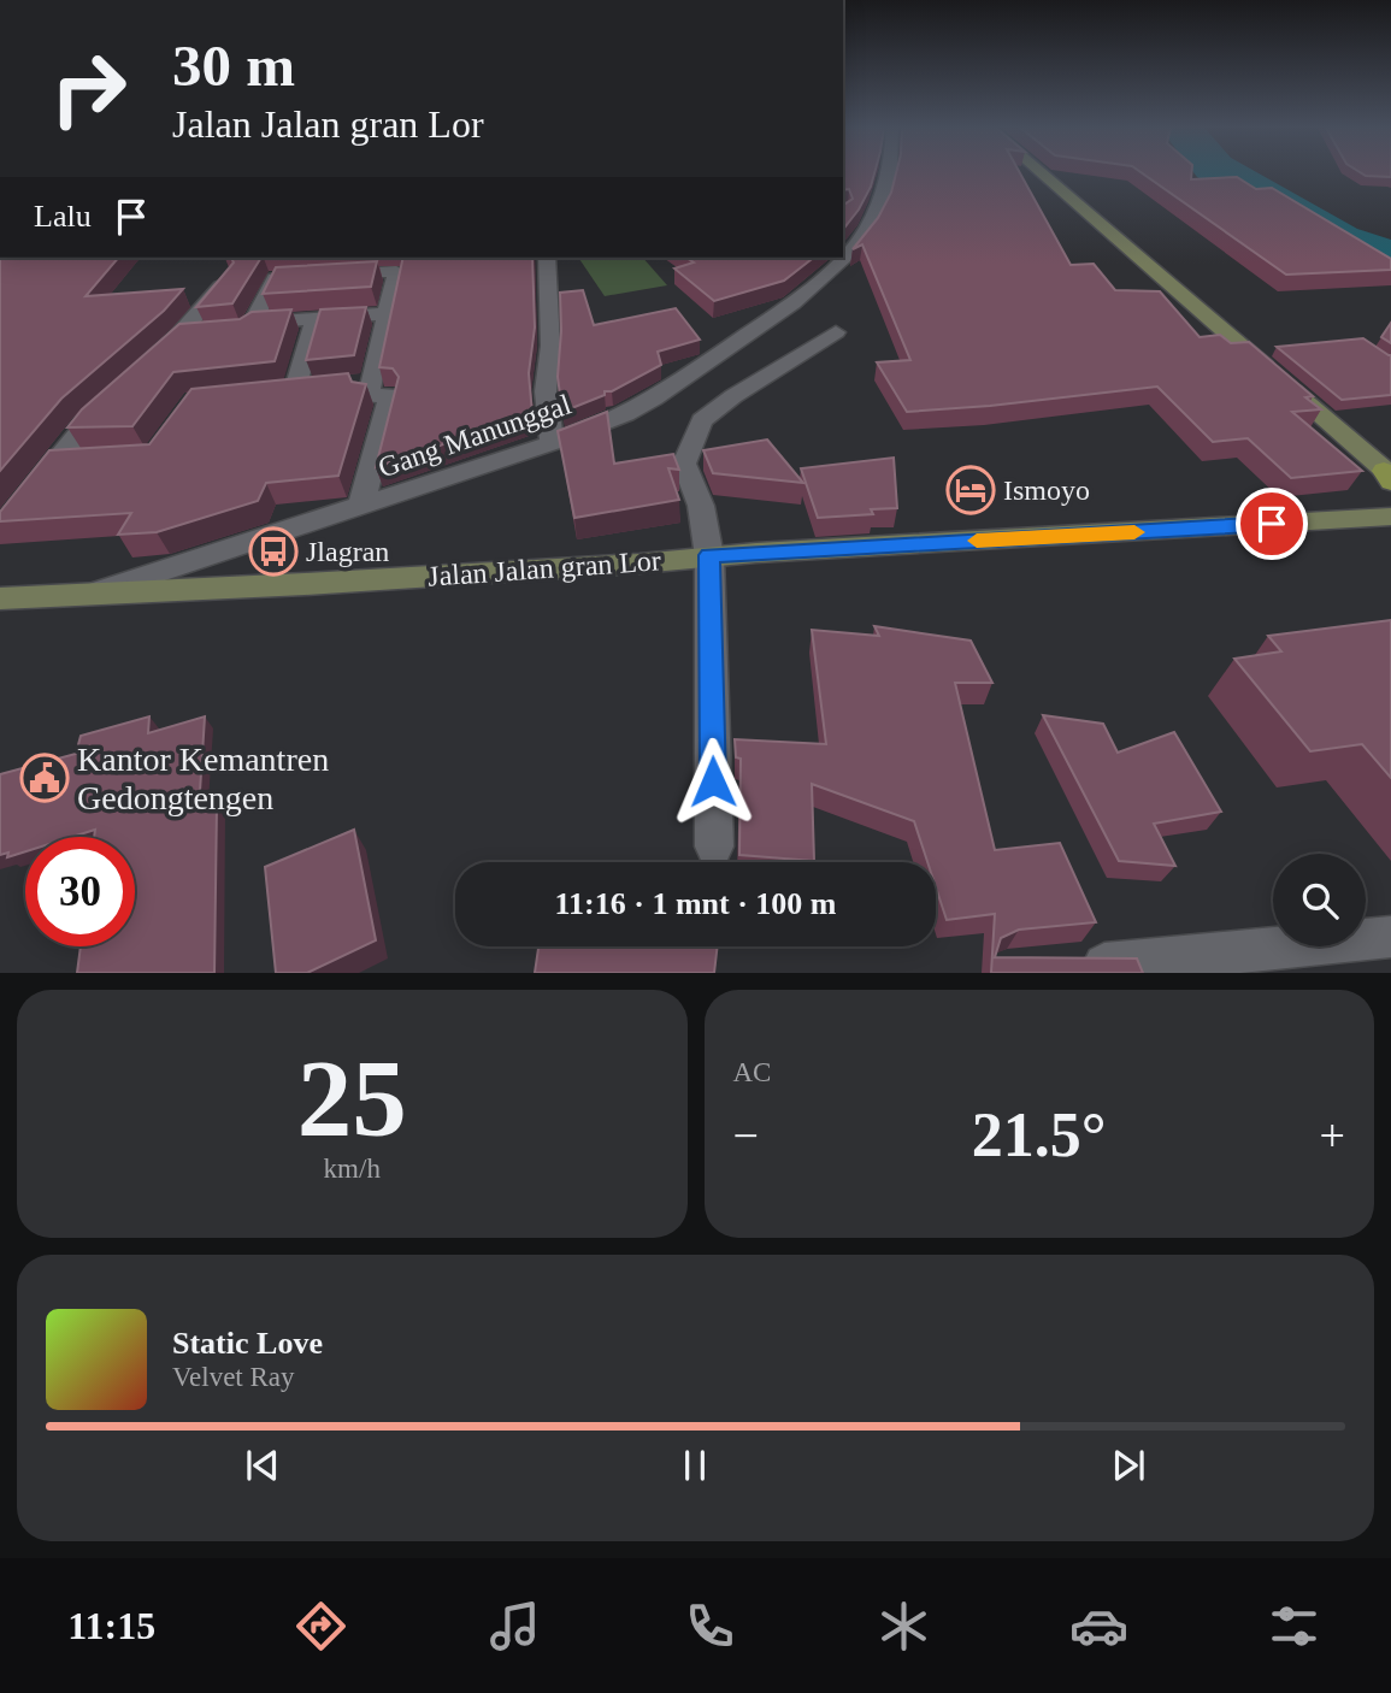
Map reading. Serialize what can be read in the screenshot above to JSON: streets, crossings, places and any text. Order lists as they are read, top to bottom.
{
  "streets": {
    "main road": ["Jalan Jalan gran Lor"],
    "street": ["Gang Manunggal"]
  },
  "crossings": [
    ["Gang Manunggal", "Jalan Jalan gran Lor"]
  ],
  "places": {
    "hotel": ["Ismoyo"],
    "bus stop": ["Jlagran"],
    "public building": ["Kantor Kemantren Gedongtengen"]
  },
  "page": {
    "turn": ["30 m", "Jalan Jalan gran Lor"],
    "then": "Lalu",
    "limit": "30",
    "trip": "11:16 · 1 mnt · 100 m",
    "tile": [
      ["25", "km/h"],
      "AC"
    ],
    "heat": ["−", "21.5°", "+"],
    "song": ["Static Love", "Velvet Ray"],
    "tabs": "11:15"
  }
}
